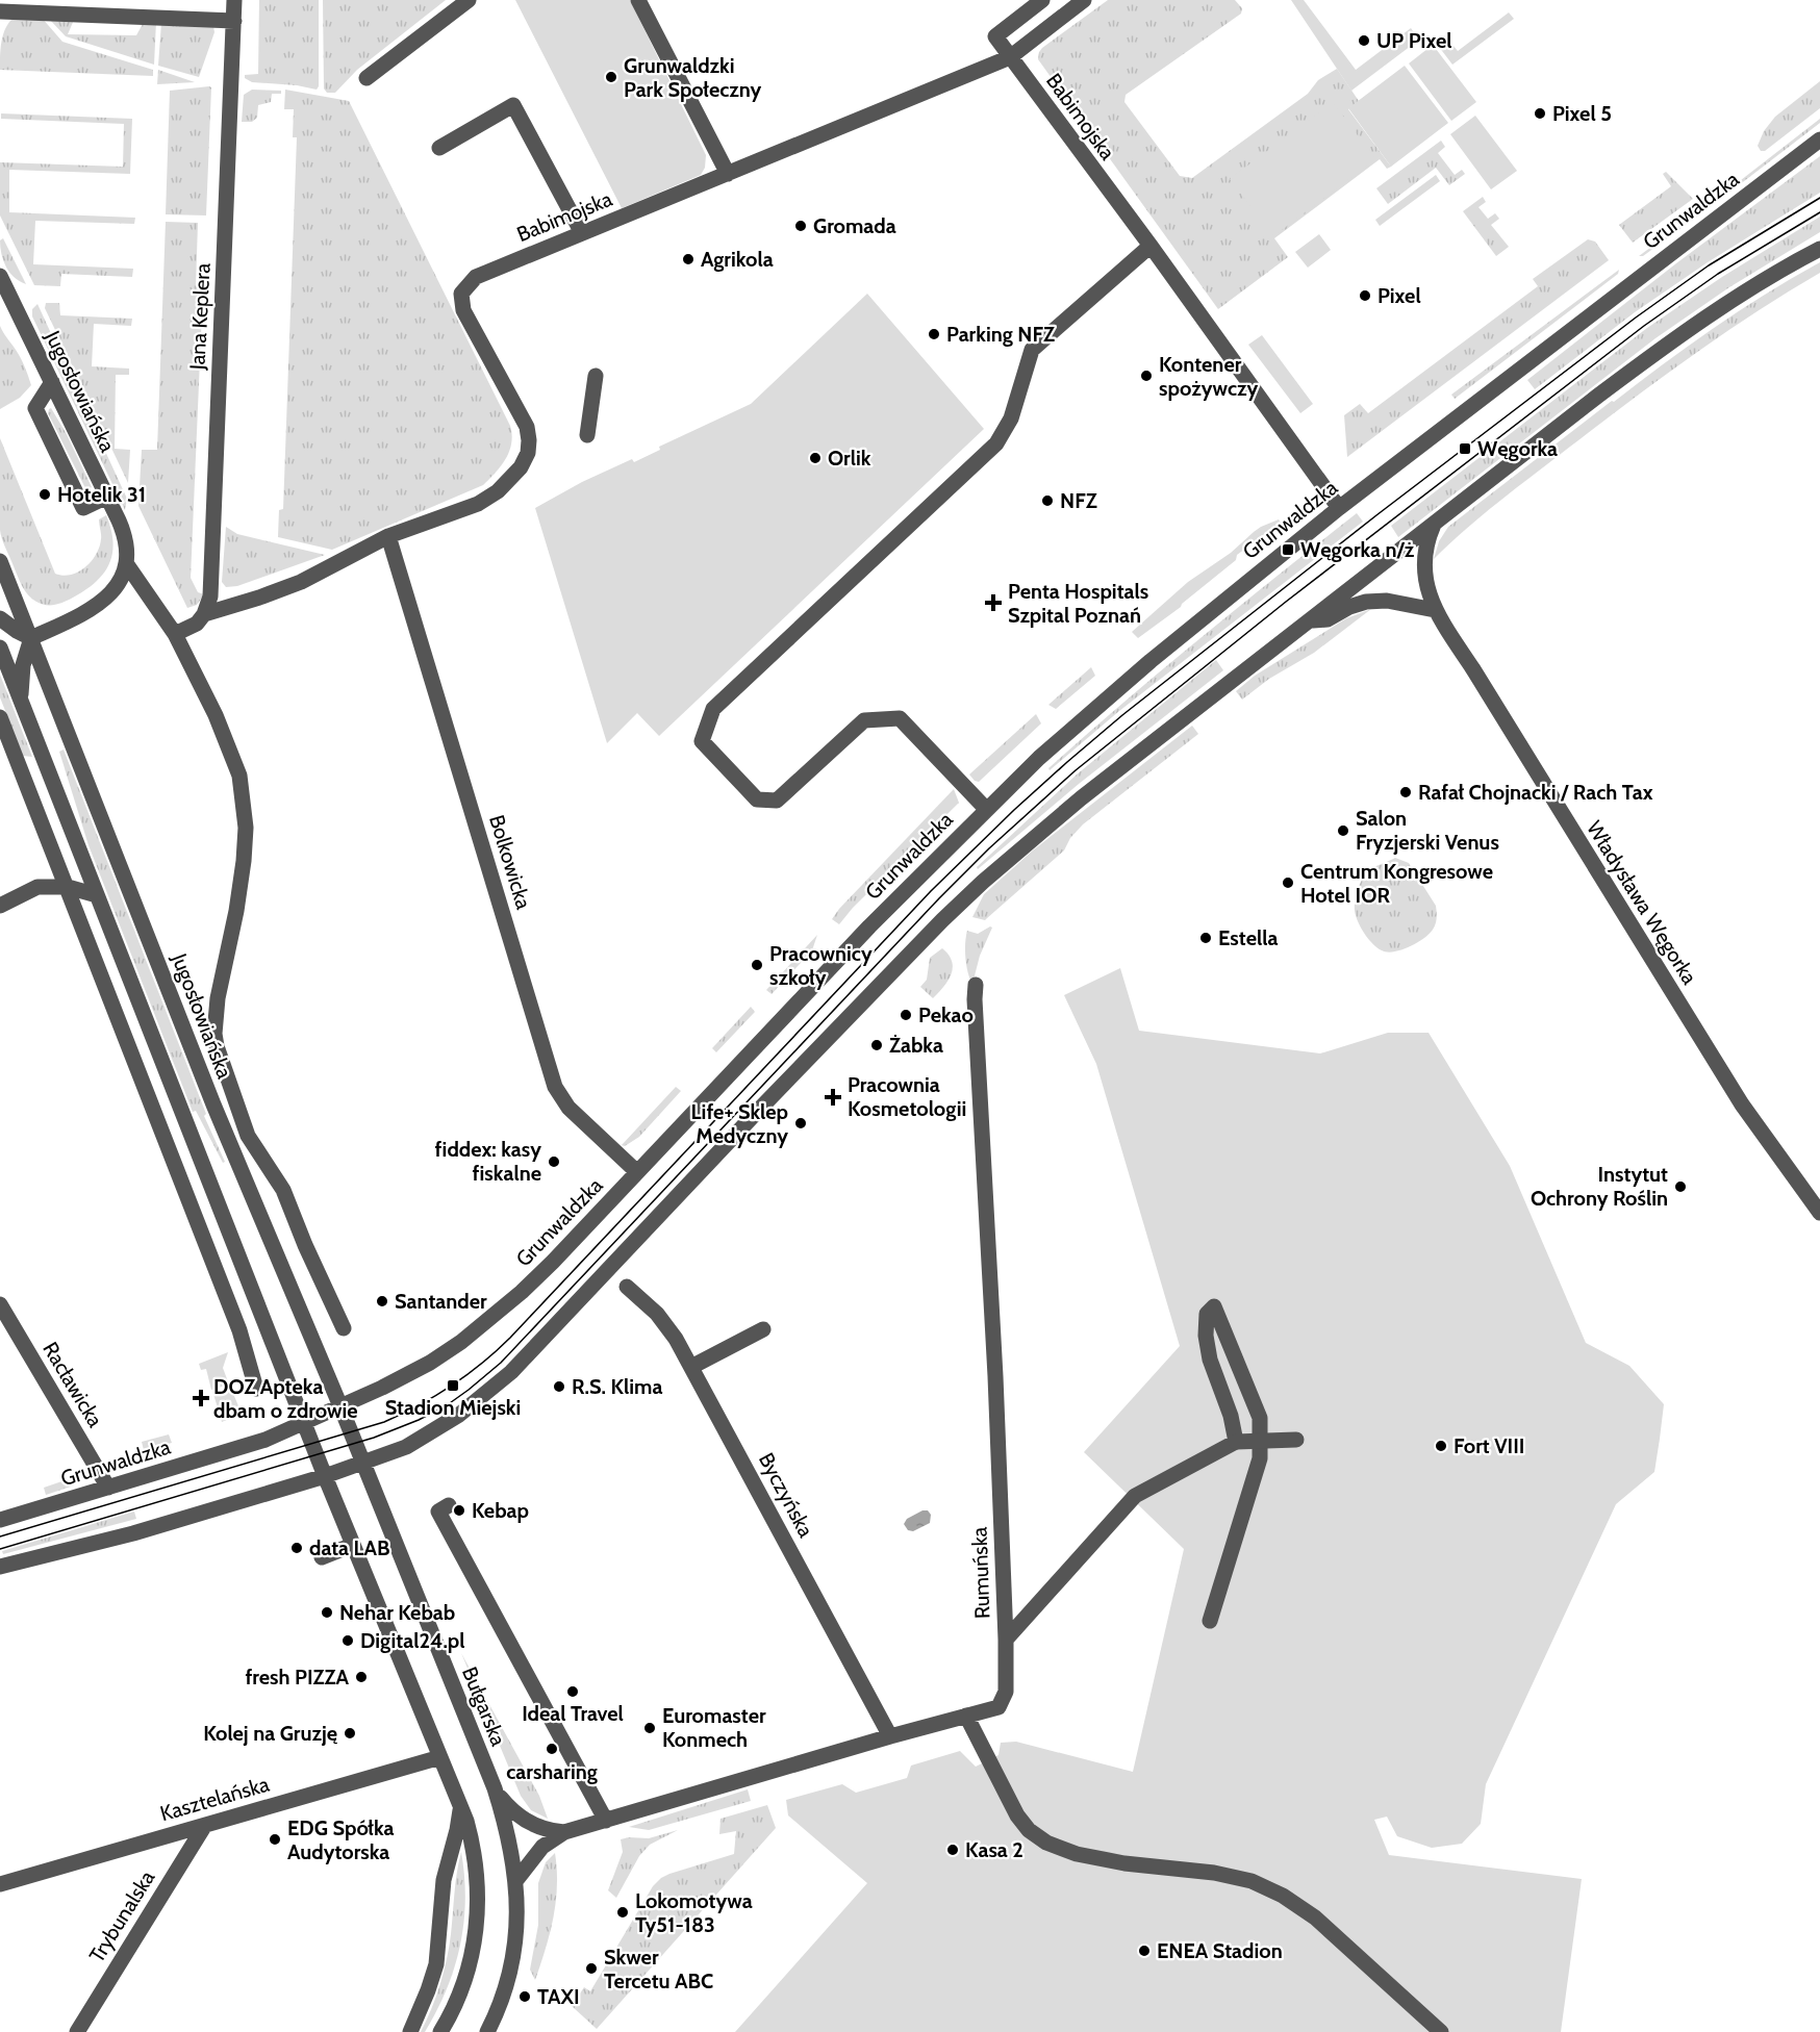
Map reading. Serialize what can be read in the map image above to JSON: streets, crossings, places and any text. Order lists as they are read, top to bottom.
{
  "streets": {
    "street": [
      "Babimojska",
      "Grunwaldzka",
      "Jana Keplera",
      "Jugosłowiańska",
      "Bolkowicka",
      "Władysława Węgorka",
      "Racławicka",
      "Byczyńska",
      "Rumuńska",
      "Bułgarska",
      "Kasztelańska",
      "Trybunalska"
    ]
  },
  "crossings": [
    ["Babimojska", "Grunwaldzka"],
    ["Babimojska", "Jana Keplera"],
    ["Babimojska", "Jugosłowiańska"],
    ["Babimojska", "Bolkowicka"],
    ["Grunwaldzka", "Jugosłowiańska"],
    ["Grunwaldzka", "Bolkowicka"],
    ["Grunwaldzka", "Racławicka"],
    ["Grunwaldzka", "Bułgarska"],
    ["Jugosłowiańska", "Bułgarska"],
    ["Byczyńska", "Rumuńska"],
    ["Rumuńska", "Bułgarska"],
    ["Kasztelańska", "Trybunalska"]
  ],
  "places": {
    "other": [
      "UP Pixel",
      "Grunwaldzki Park Społeczny",
      "Pixel 5",
      "Gromada",
      "Agrikola",
      "Pixel",
      "Parking NFZ",
      "Kontener spożywczy",
      "Orlik",
      "Hotelik 31",
      "NFZ",
      "Rafał Chojnacki / Rach Tax",
      "Salon Fryzjerski Venus",
      "Centrum Kongresowe Hotel IOR",
      "Estella",
      "Pracownicy szkoły",
      "Pekao",
      "Żabka",
      "Life+ Sklep Medyczny",
      "fiddex: kasy fiskalne",
      "Instytut Ochrony Roślin",
      "Santander",
      "R.S. Klima",
      "Fort VIII",
      "Kebap",
      "data LAB",
      "Nehar Kebab",
      "Digital24.pl",
      "fresh PIZZA",
      "Ideal Travel",
      "Euromaster Konmech",
      "Kolej na Gruzję",
      "carsharing",
      "EDG Spółka Audytorska",
      "Kasa 2",
      "Lokomotywa Ty51-183",
      "ENEA Stadion",
      "Skwer Tercetu ABC",
      "TAXI"
    ],
    "transit": ["Węgorka", "Węgorka n/ż", "Stadion Miejski"],
    "health": ["Penta Hospitals Szpital Poznań", "Pracownia Kosmetologii", "DOZ Apteka dbam o zdrowie"]
  }
}
